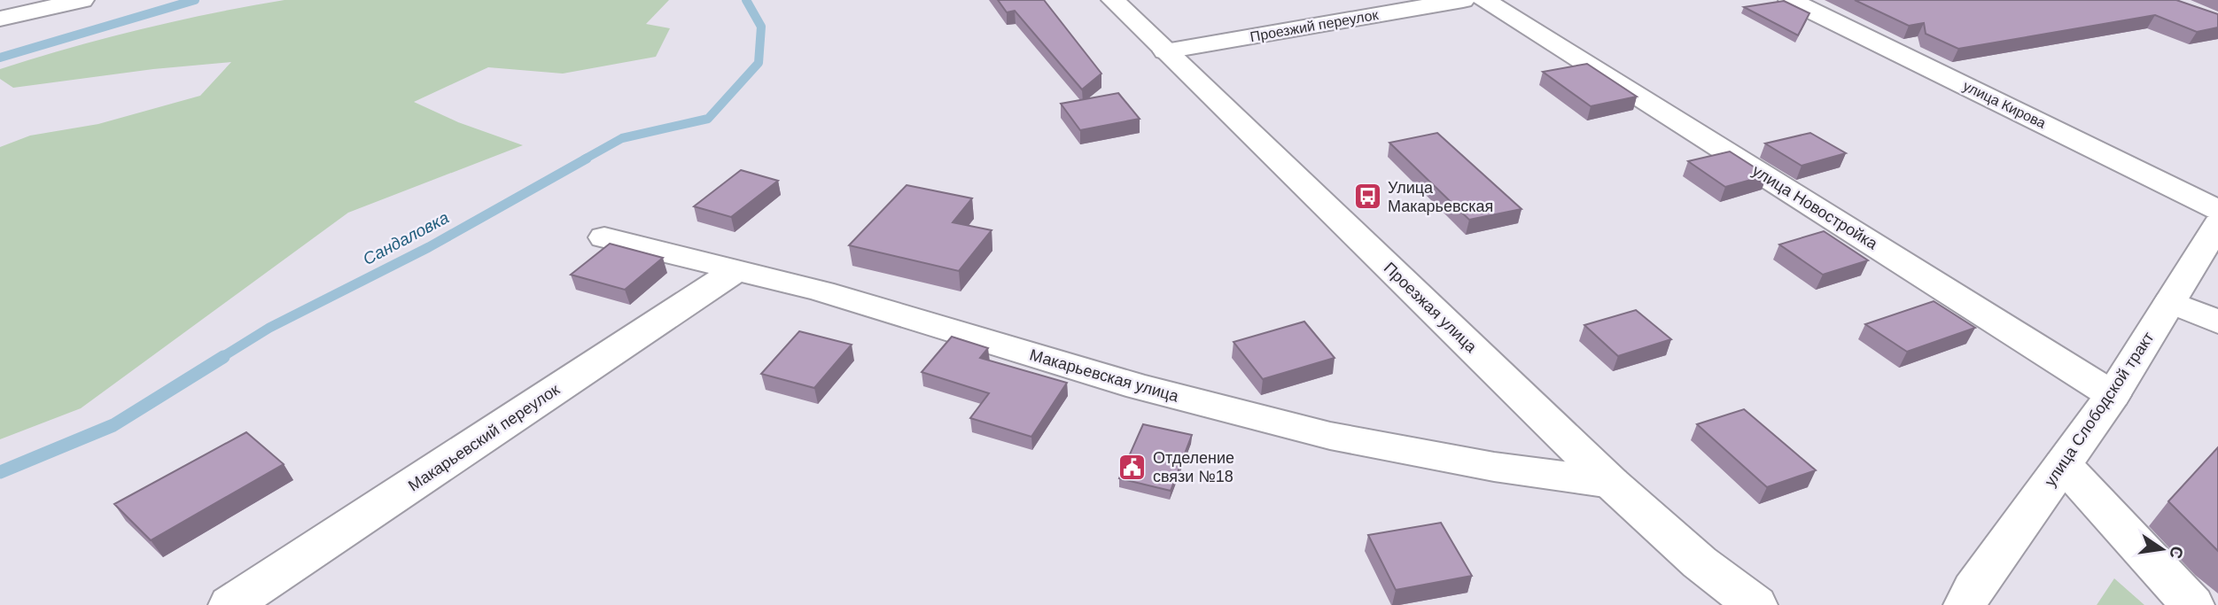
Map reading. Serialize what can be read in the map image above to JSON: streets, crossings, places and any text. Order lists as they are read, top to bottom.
{
  "streets": {
    "street": [
      "Проезжий переулок",
      "улица Кирова",
      "улица Новостройка",
      "Проезжая улица",
      "Макарьевская улица",
      "улица Слободской тракт",
      "Макарьевский переулок"
    ]
  },
  "crossings": [
    ["Проезжий переулок", "Проезжая улица"],
    ["улица Новостройка", "улица Слободской тракт"],
    ["Проезжая улица", "Макарьевская улица"],
    ["Макарьевская улица", "Макарьевский переулок"]
  ],
  "water": ["Сандаловка"],
  "places": {
    "bus stop": ["Улица Макарьевская"],
    "public building": ["Отделение связи №18"]
  },
  "north": "right"
}
